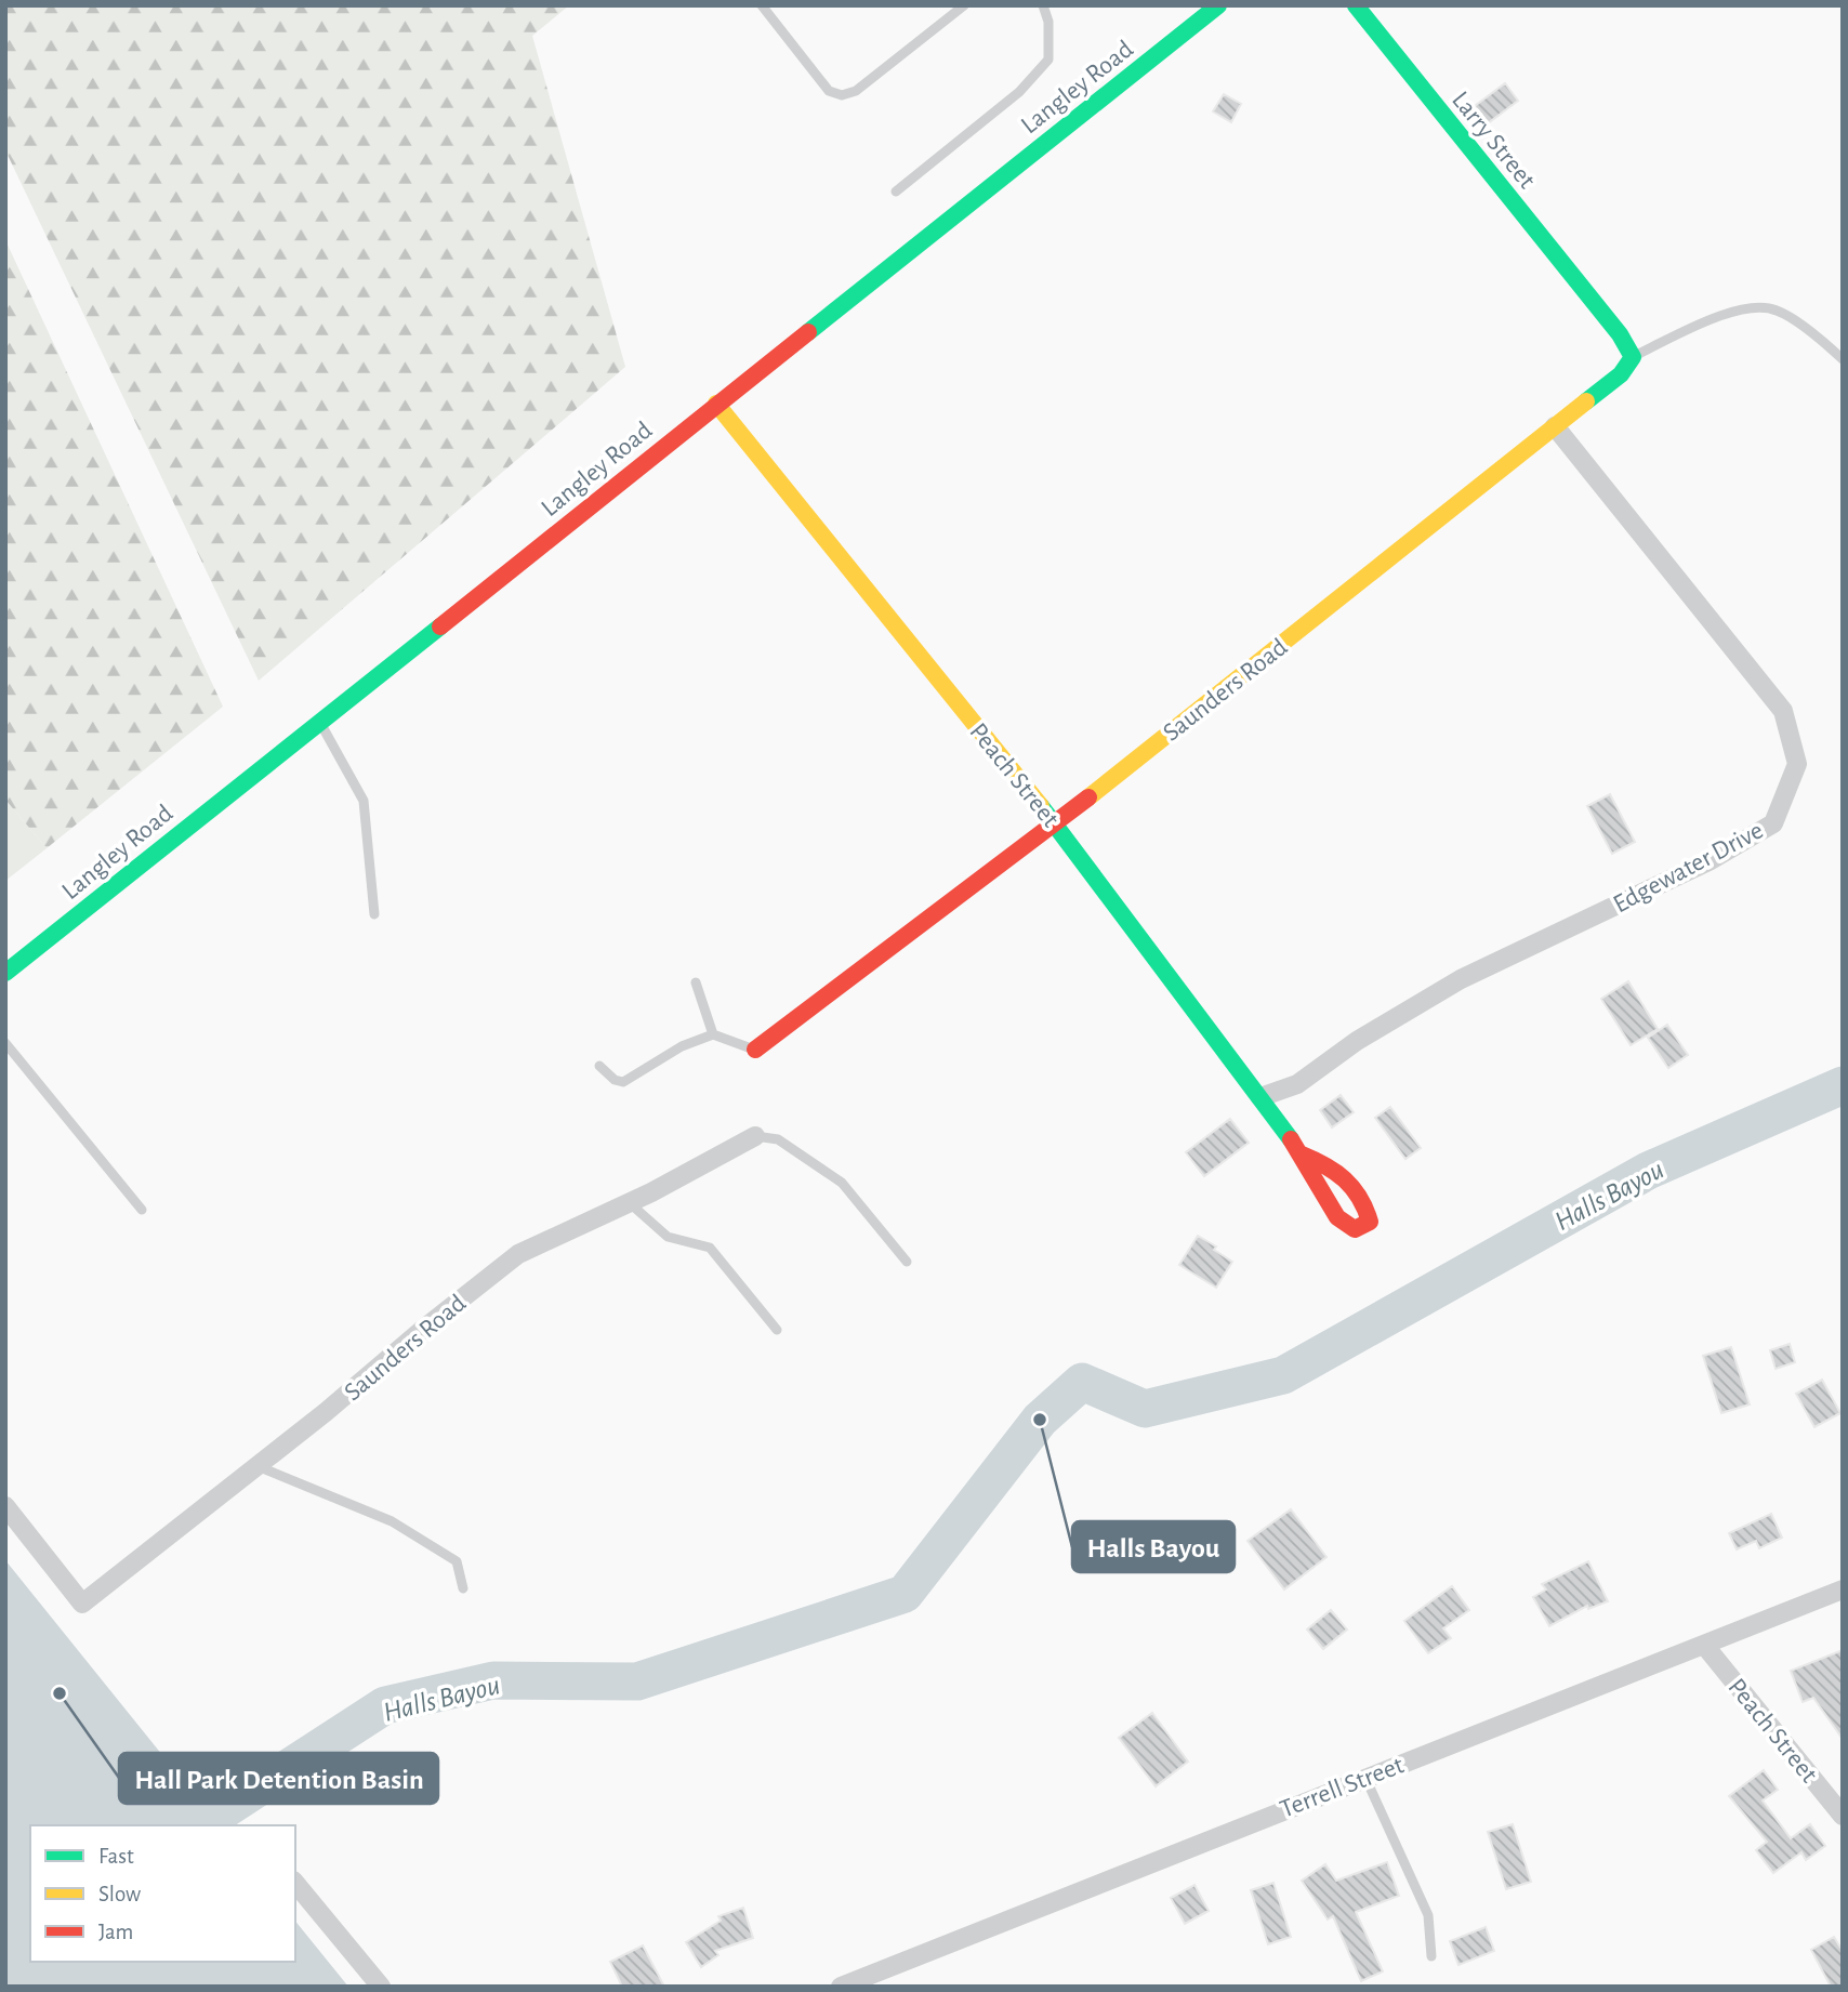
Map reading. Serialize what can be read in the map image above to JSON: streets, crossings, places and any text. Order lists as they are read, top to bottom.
{
  "streets": {
    "street": [
      "Langley Road",
      "Larry Street",
      "Saunders Road",
      "Peach Street",
      "Edgewater Drive",
      "Terrell Street"
    ]
  },
  "crossings": [
    ["Langley Road", "Peach Street"],
    ["Larry Street", "Saunders Road"],
    ["Saunders Road", "Peach Street"],
    ["Saunders Road", "Edgewater Drive"],
    ["Peach Street", "Edgewater Drive"],
    ["Peach Street", "Terrell Street"]
  ],
  "water": ["Halls Bayou"],
  "places": ["Halls Bayou", "Hall Park Detention Basin"],
  "legend": ["Fast", "Slow", "Jam"]
}
